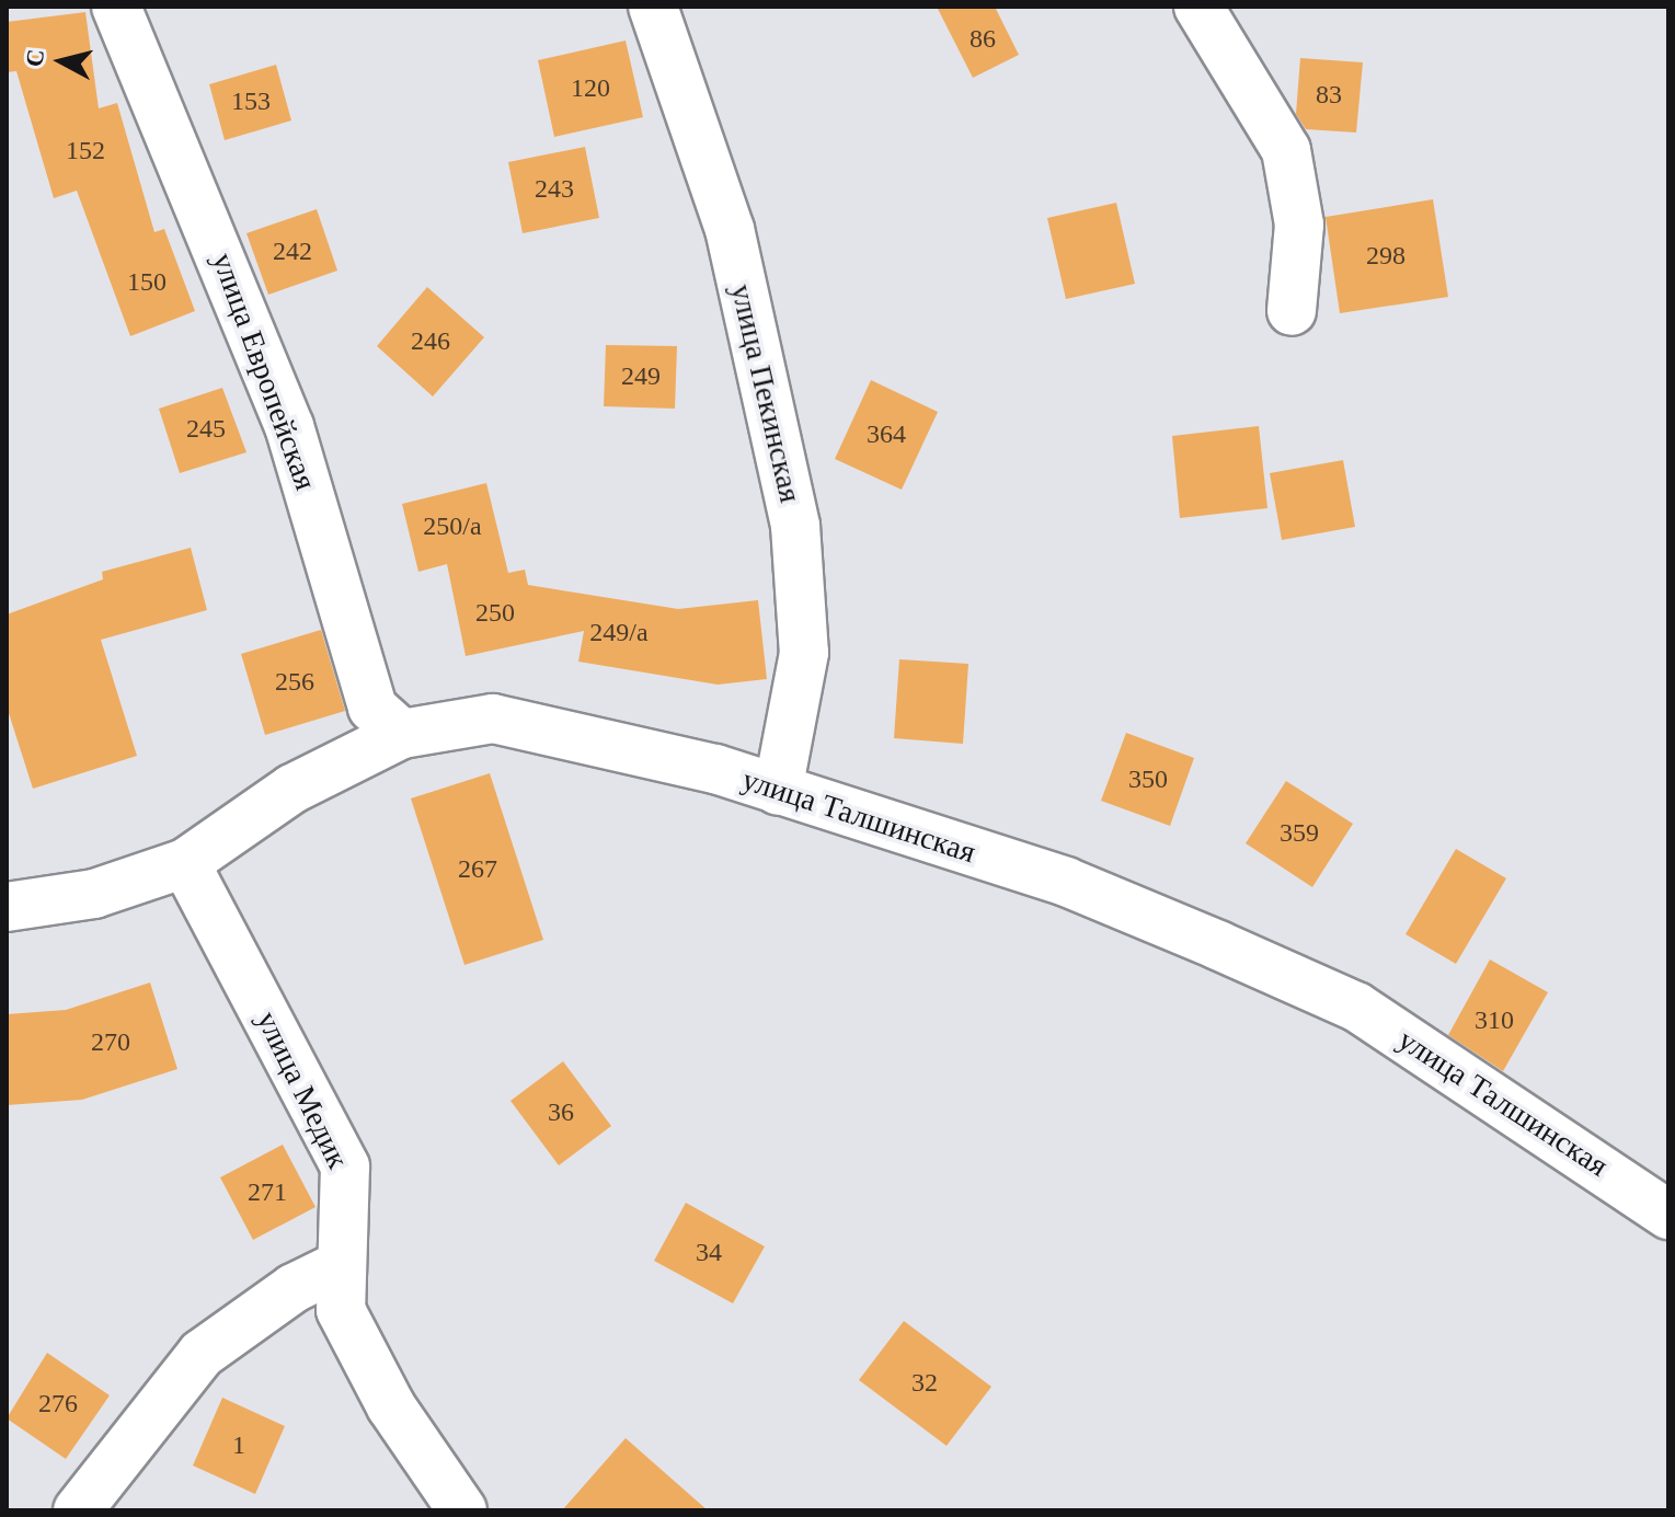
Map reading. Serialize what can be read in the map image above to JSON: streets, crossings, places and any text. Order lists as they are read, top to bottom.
{
  "streets": {
    "street": [
      "улица Европейская",
      "улица Пекинская",
      "улица Талшинская",
      "улица Медик"
    ]
  },
  "crossings": [
    ["улица Европейская", "улица Талшинская"],
    ["улица Пекинская", "улица Талшинская"],
    ["улица Талшинская", "улица Медик"]
  ],
  "house_numbers": [
    "86",
    "120",
    "83",
    "153",
    "152",
    "243",
    "242",
    "298",
    "150",
    "246",
    "249",
    "245",
    "364",
    "250/а",
    "250",
    "249/а",
    "256",
    "350",
    "359",
    "267",
    "310",
    "270",
    "36",
    "271",
    "34",
    "32",
    "276",
    "1"
  ],
  "north": "left"
}
